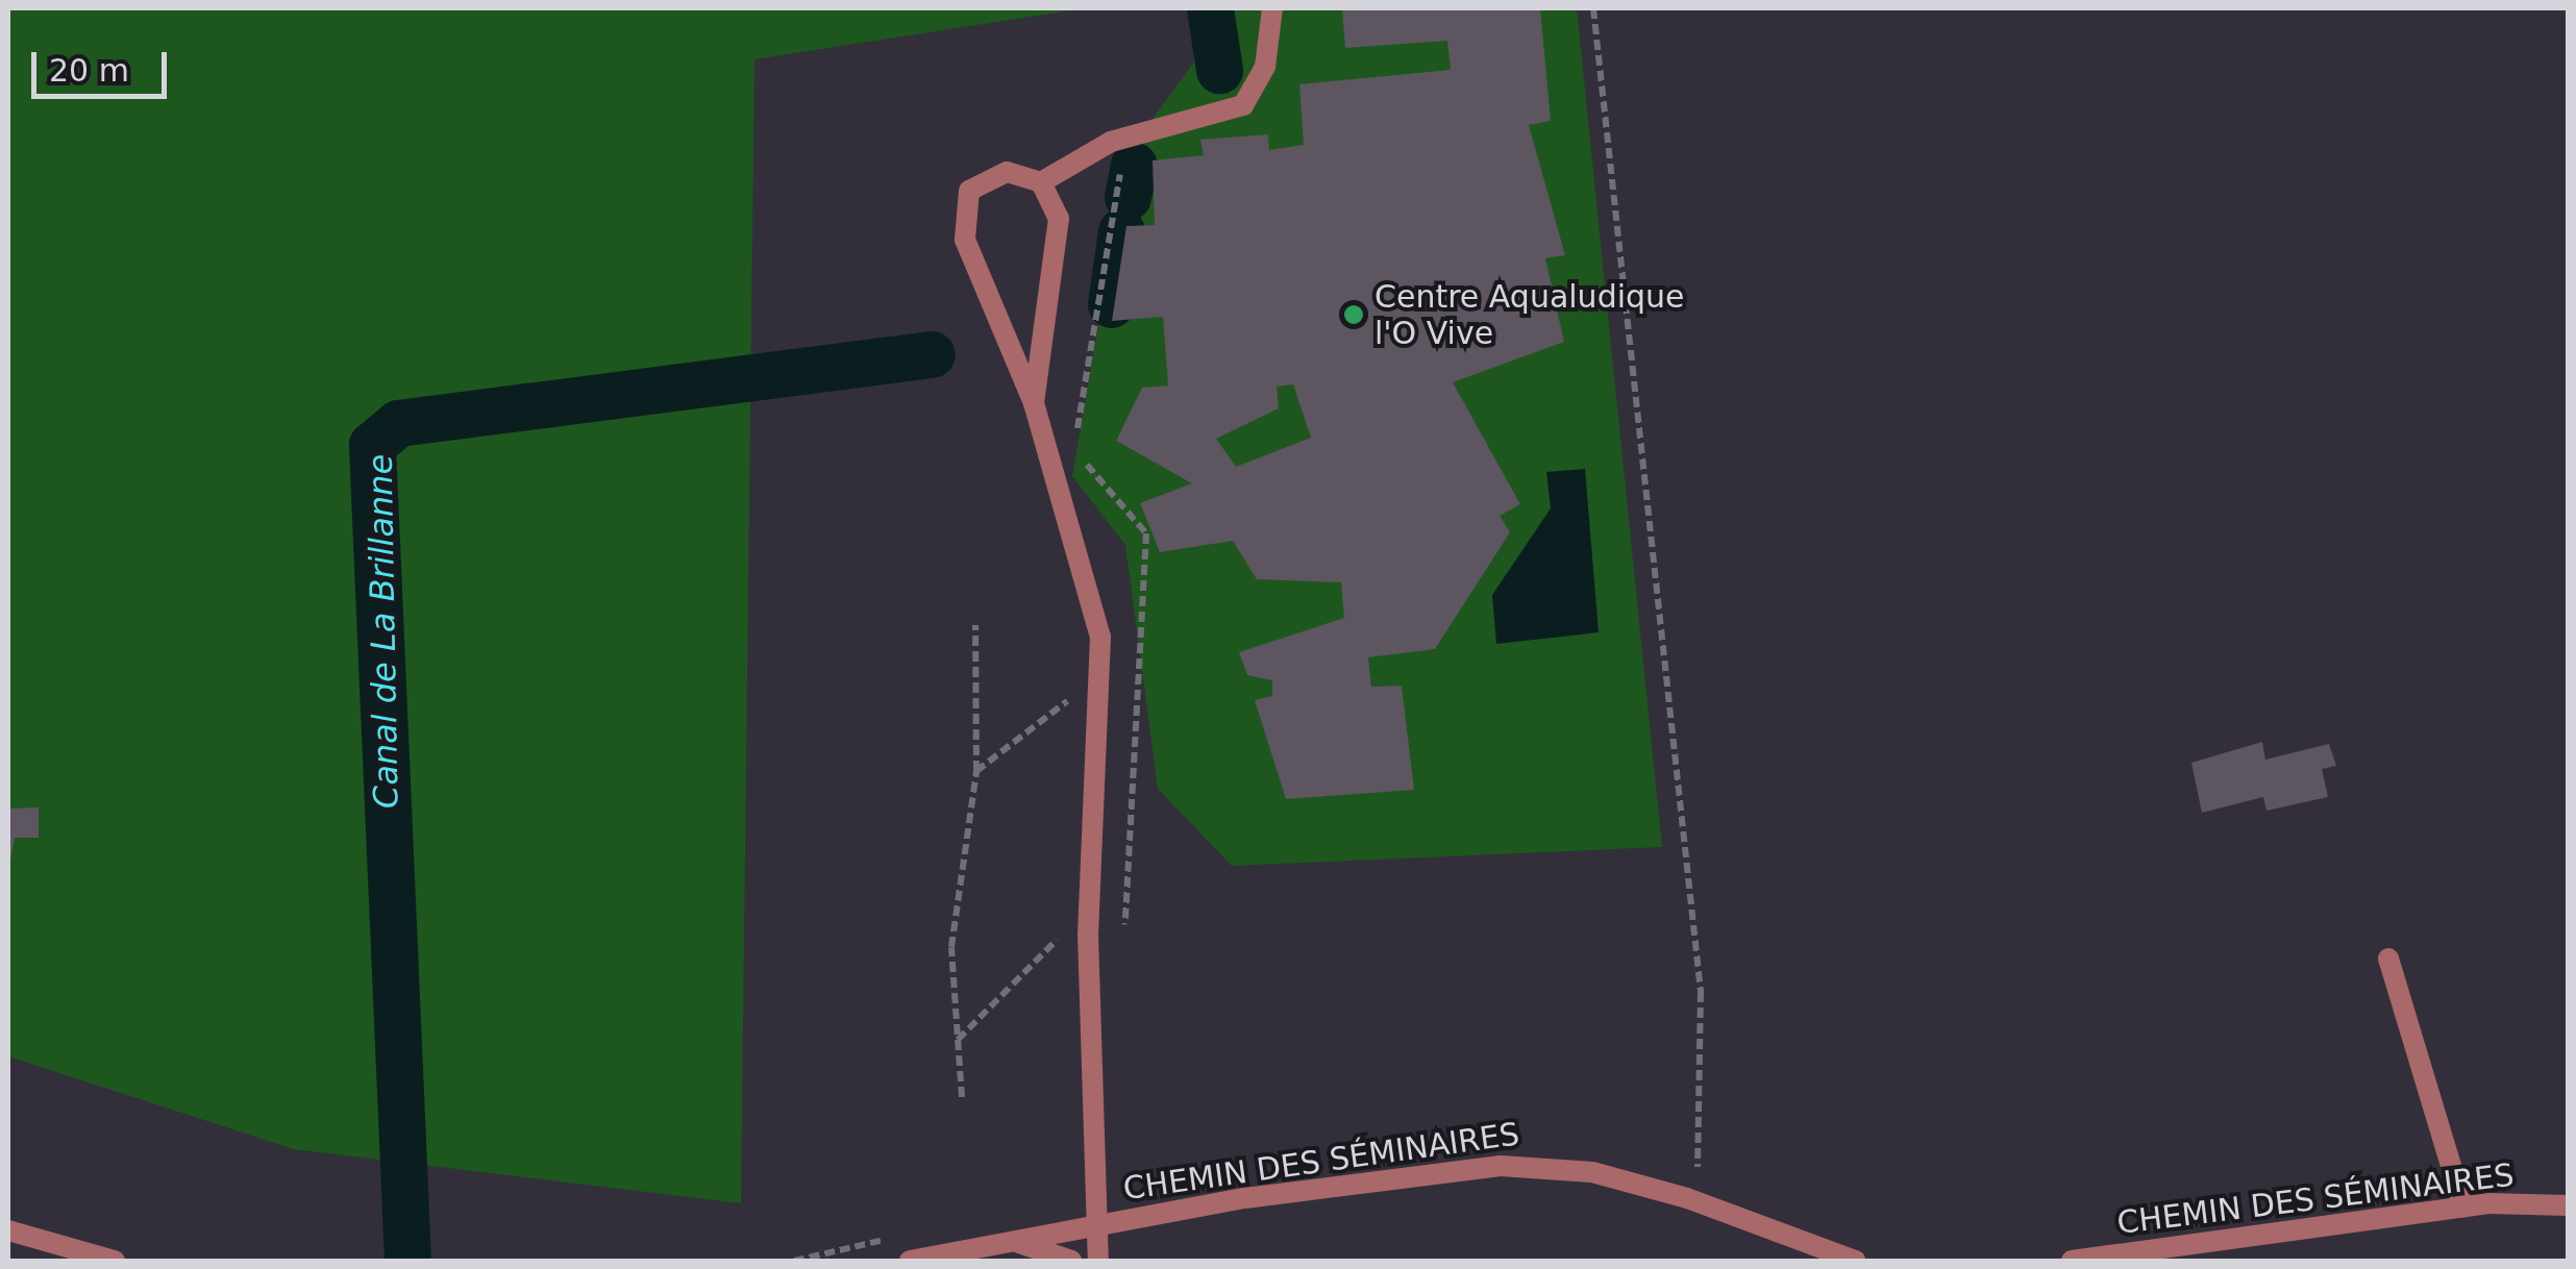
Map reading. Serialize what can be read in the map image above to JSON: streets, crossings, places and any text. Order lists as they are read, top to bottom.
{
  "streets": {
    "street": ["CHEMIN DES SÉMINAIRES"]
  },
  "water": ["Canal de La Brillanne"],
  "places": ["Centre Aqualudique l'O Vive"],
  "scale_bar": "20 m"
}
